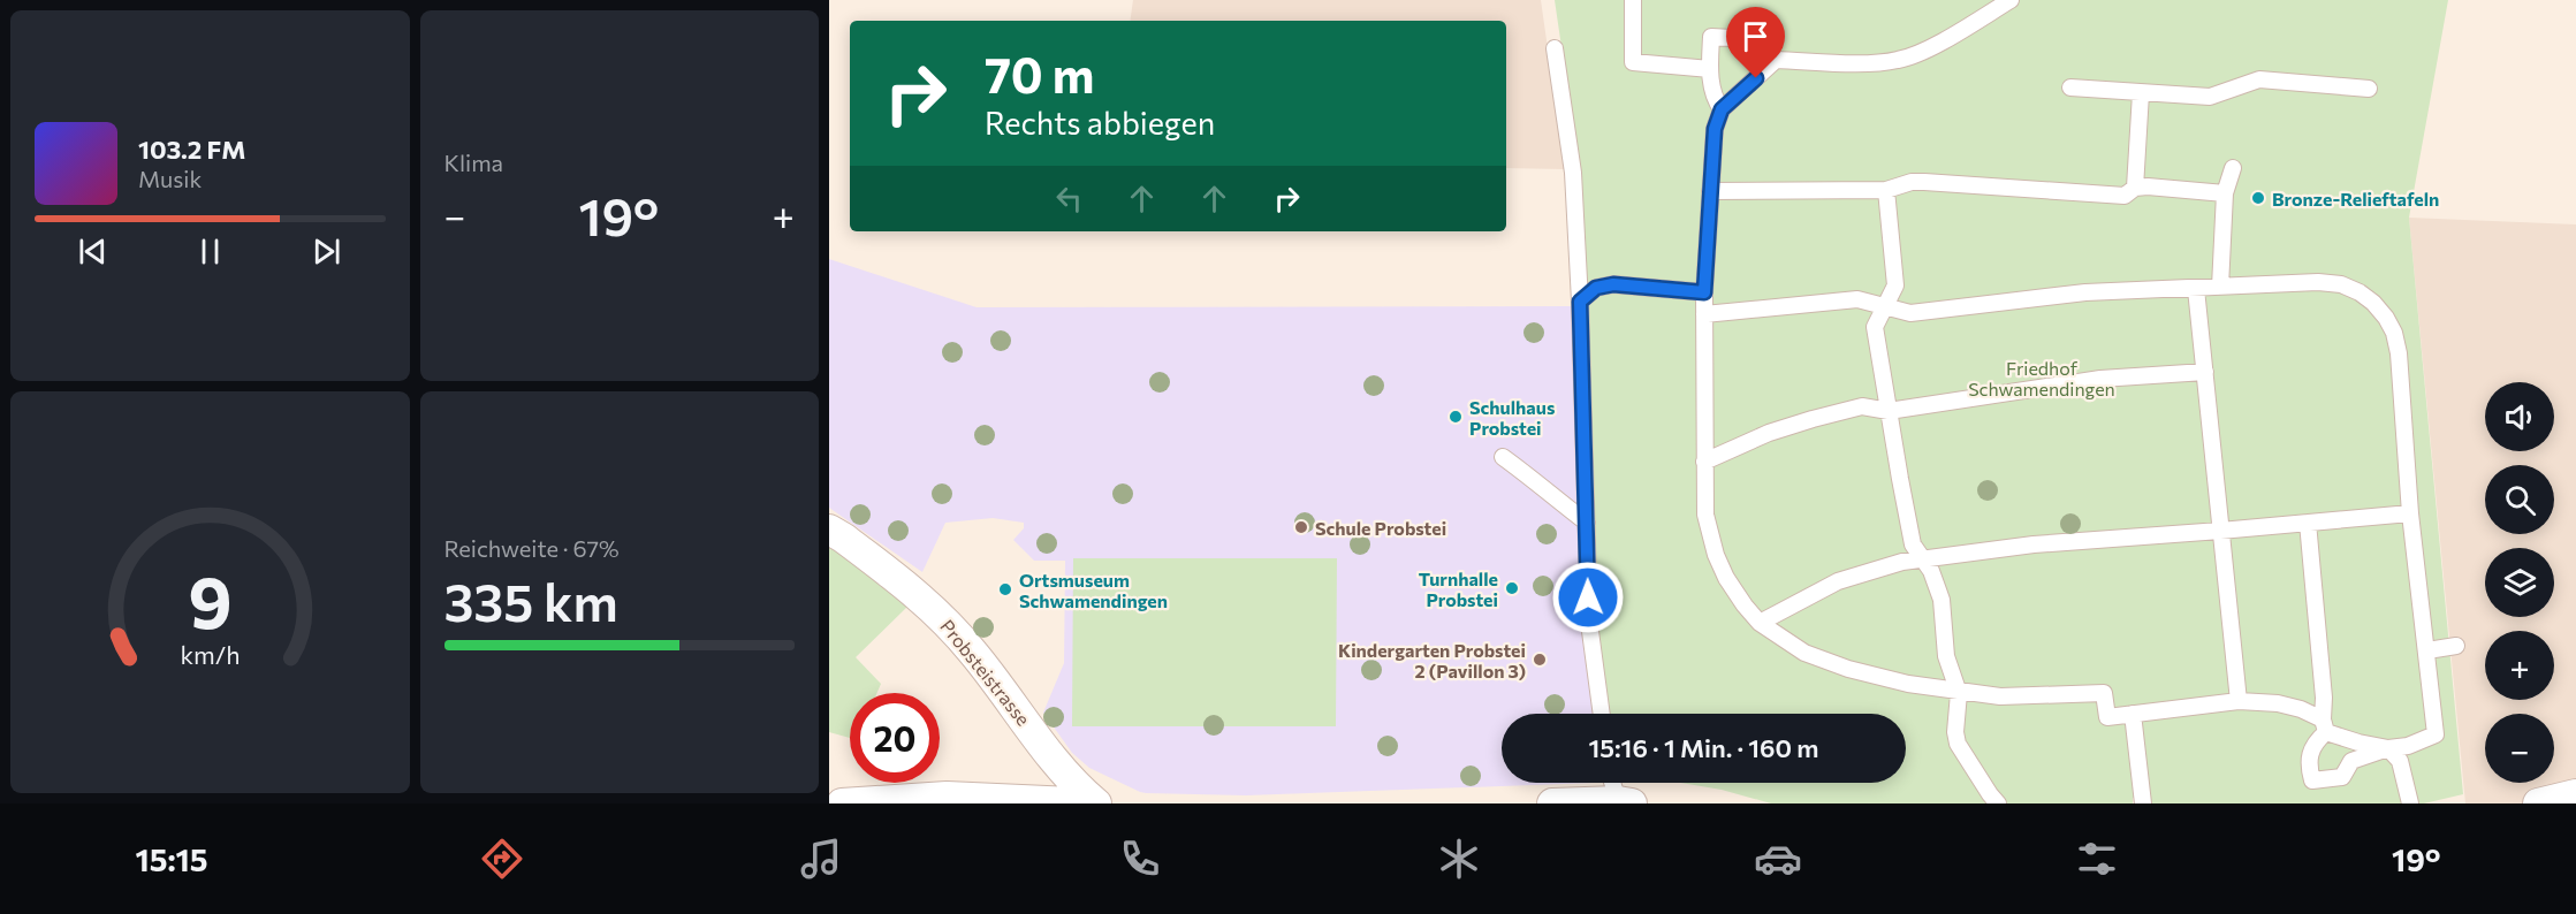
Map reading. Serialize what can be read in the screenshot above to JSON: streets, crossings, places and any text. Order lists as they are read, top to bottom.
{
  "streets": {
    "street": ["Probsteistrasse"]
  },
  "parks": ["Friedhof Schwamendingen"],
  "places": [
    "Bronze-Relieftafeln",
    "Schulhaus Probstei",
    "Schule Probstei",
    "Turnhalle Probstei",
    "Ortsmuseum Schwamendingen",
    "Kindergarten Probstei 2 (Pavillon 3)"
  ],
  "page": {
    "tile": [
      "Klima",
      ["Reichweite · 67%", "335 km"]
    ],
    "turn": ["70 m", "Rechts abbiegen"],
    "song": ["103.2 FM", "Musik"],
    "heat": ["−", "19°", "+"],
    "map_buttons": ["+", "−"],
    "limit": "20",
    "trip": "15:16 · 1 Min. · 160 m",
    "tabs": ["15:15", "19°"],
    "gauge": ["9", "km/h"]
  }
}
